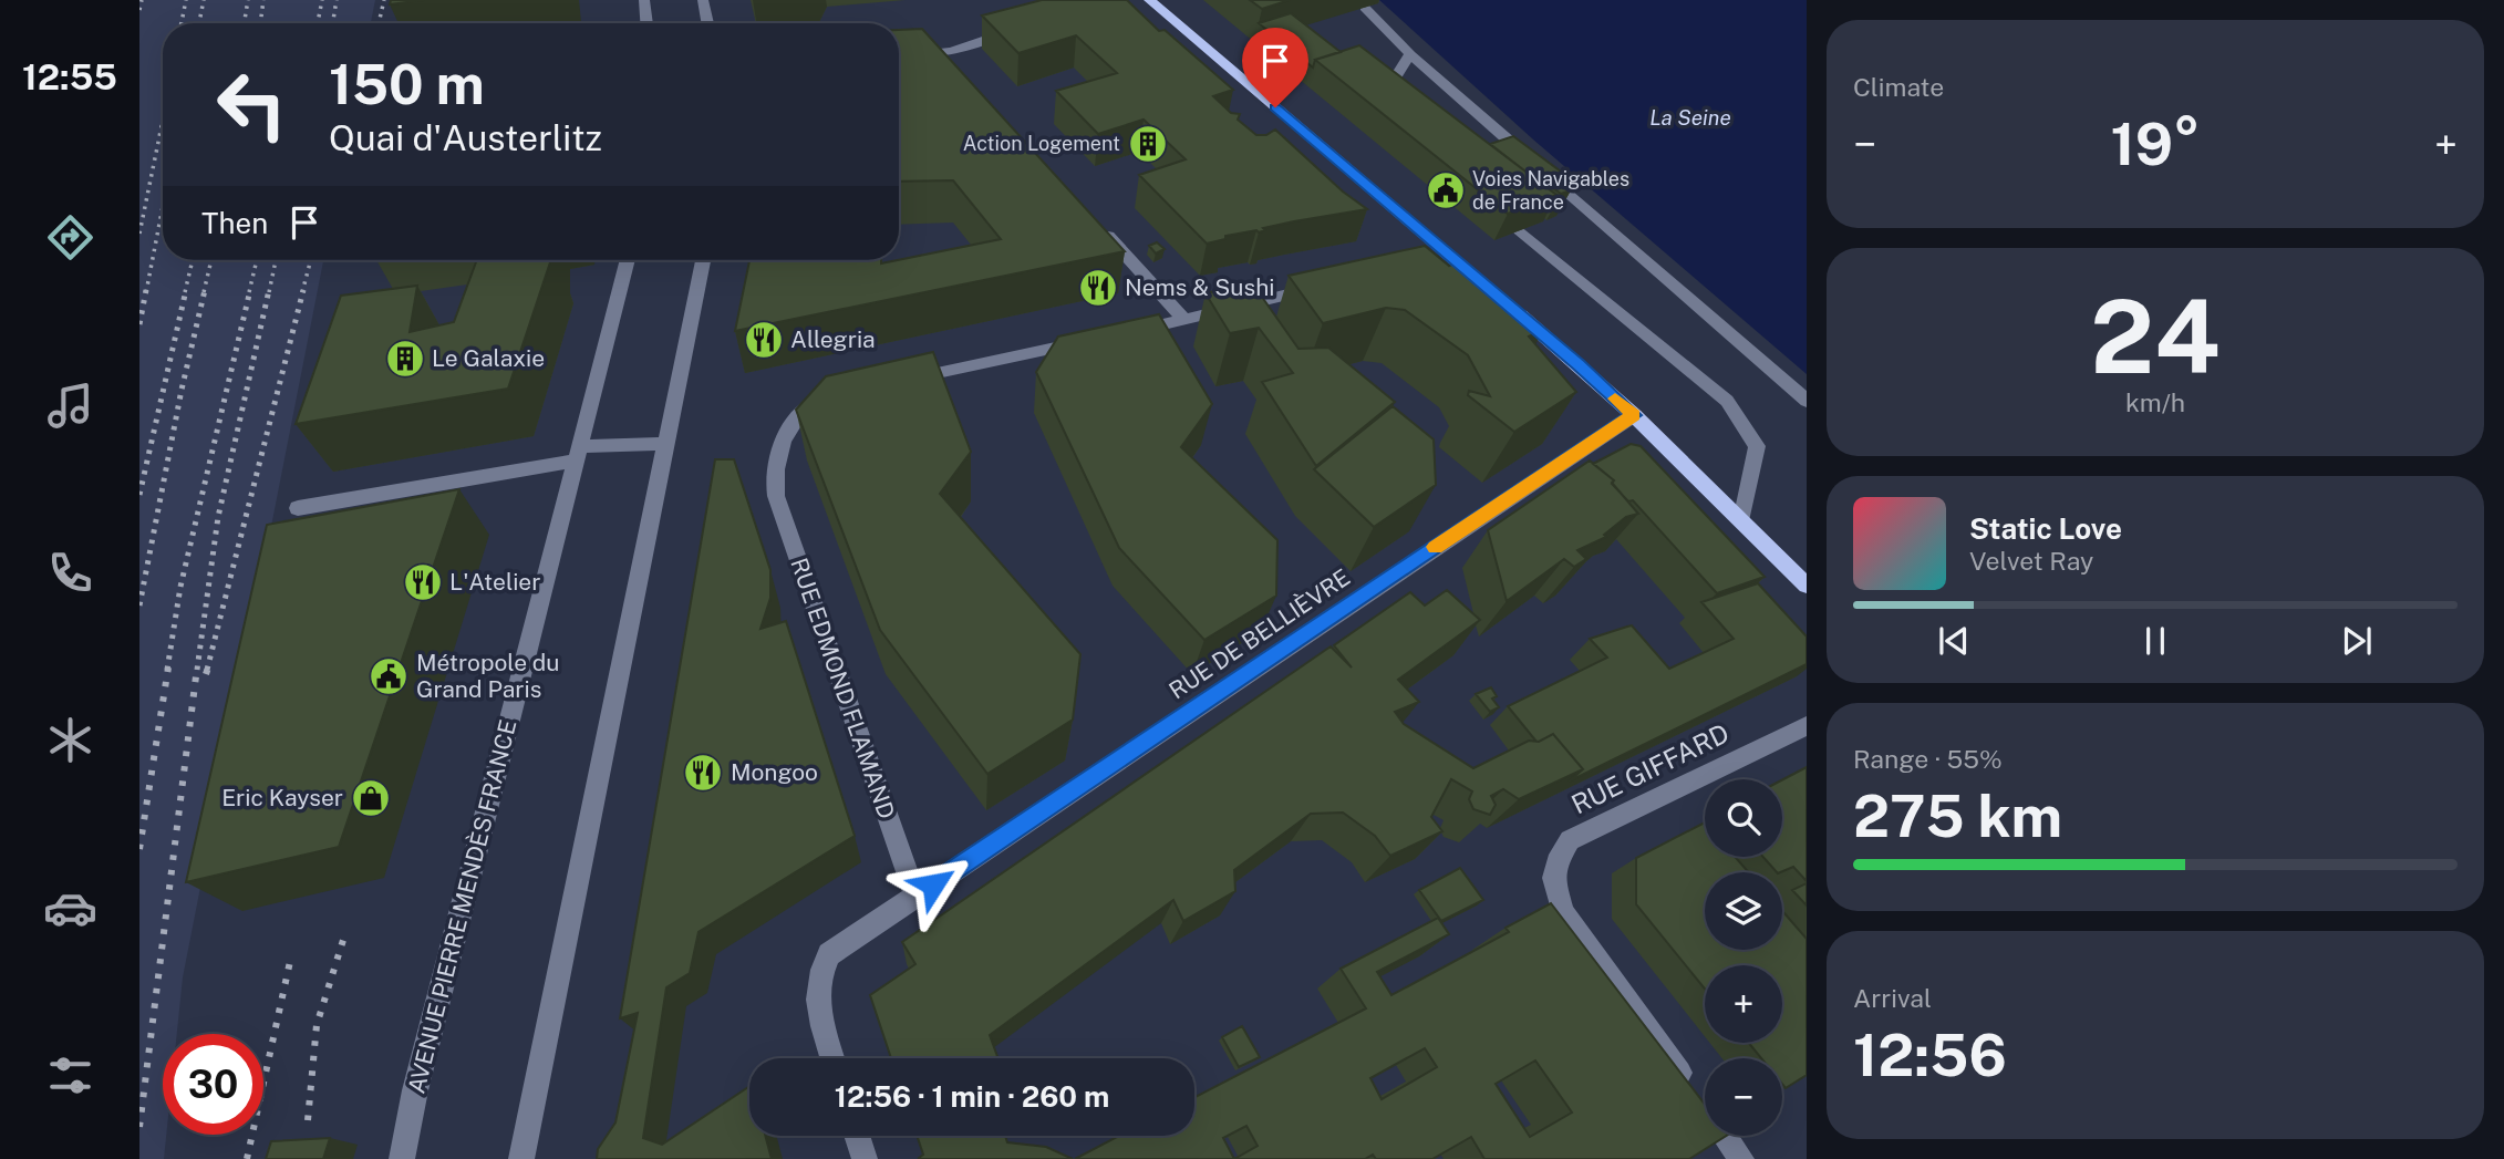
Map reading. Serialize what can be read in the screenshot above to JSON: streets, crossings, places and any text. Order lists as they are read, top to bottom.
{
  "streets": {
    "street": [
      "RUE DE BELLIÈVRE",
      "RUE EDMOND FLAMAND",
      "RUE GIFFARD",
      "AVENUE PIERRE MENDÈS FRANCE"
    ]
  },
  "crossings": [
    ["RUE DE BELLIÈVRE", "RUE EDMOND FLAMAND"]
  ],
  "water": ["La Seine"],
  "places": {
    "building": ["Action Logement", "Le Galaxie"],
    "public building": ["Voies Navigables de France", "Métropole du Grand Paris"],
    "restaurant": [
      "Nems & Sushi",
      "Allegria",
      "L'Atelier",
      "Mongoo"
    ],
    "shop": ["Eric Kayser"]
  },
  "page": {
    "tabs": "12:55",
    "tile": [
      "Climate",
      ["24", "km/h"],
      ["Range · 55%", "275 km"],
      ["Arrival", "12:56"]
    ],
    "turn": ["150 m", "Quai d'Austerlitz"],
    "heat": ["−", "19°", "+"],
    "then": "Then",
    "song": ["Static Love", "Velvet Ray"],
    "map_buttons": ["+", "−"],
    "limit": "30",
    "trip": "12:56 · 1 min · 260 m"
  }
}
